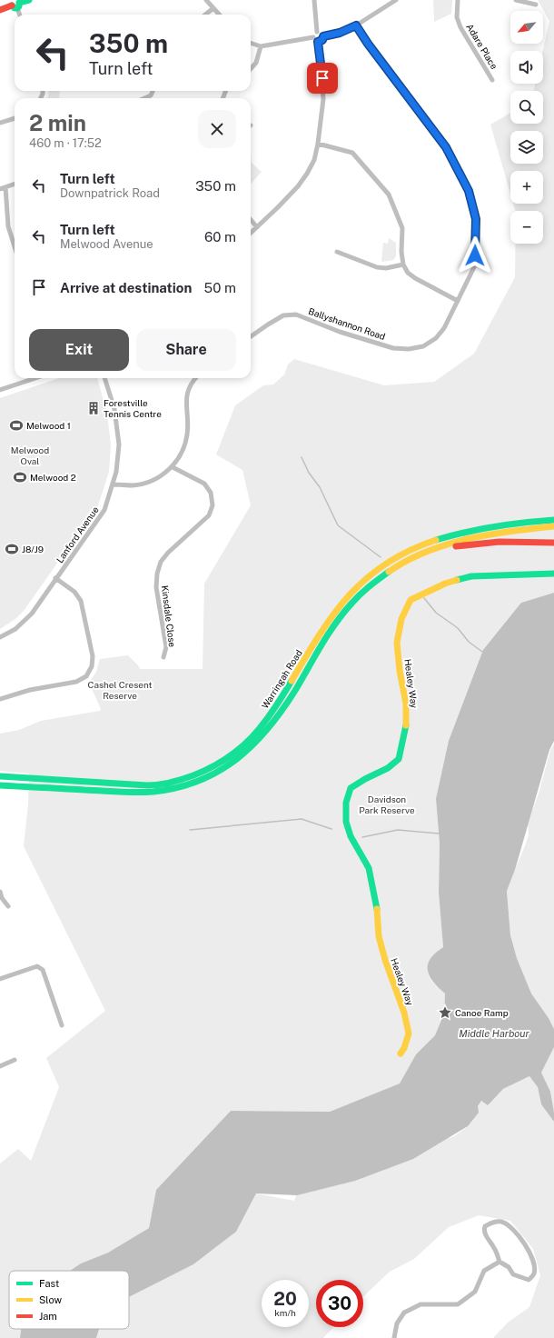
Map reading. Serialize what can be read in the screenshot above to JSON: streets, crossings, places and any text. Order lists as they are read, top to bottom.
{
  "streets": {
    "main road": ["Warringah Road", "Healey Way"],
    "street": [
      "Adare Place",
      "Ballyshannon Road",
      "Lanford Avenue",
      "Kinsdale Close"
    ]
  },
  "water": ["Middle Harbour"],
  "parks": ["Melwood Oval", "Cashel Cresent Reserve", "Davidson Park Reserve"],
  "places": {
    "building": ["Forestville Tennis Centre"],
    "sports": ["Melwood 1", "Melwood 2", "J8/J9"],
    "place": ["Canoe Ramp"]
  },
  "legend": ["Fast", "Slow", "Jam"],
  "north": "bottom left",
  "page": {
    "map_buttons": ["+", "−"],
    "turn": ["350 m", "Turn left"],
    "heading": ["2 min", "460 m · 17:52"],
    "list": [
      {
        "name": "Turn left",
        "note": "Downpatrick Road",
        "value": "350 m"
      },
      {
        "name": "Turn left",
        "note": "Melwood Avenue",
        "value": "60 m"
      },
      {
        "name": "Arrive at destination",
        "value": "50 m"
      }
    ],
    "buttons": ["Exit", "Share"],
    "speed": "20 km/h",
    "limit": "30"
  }
}
